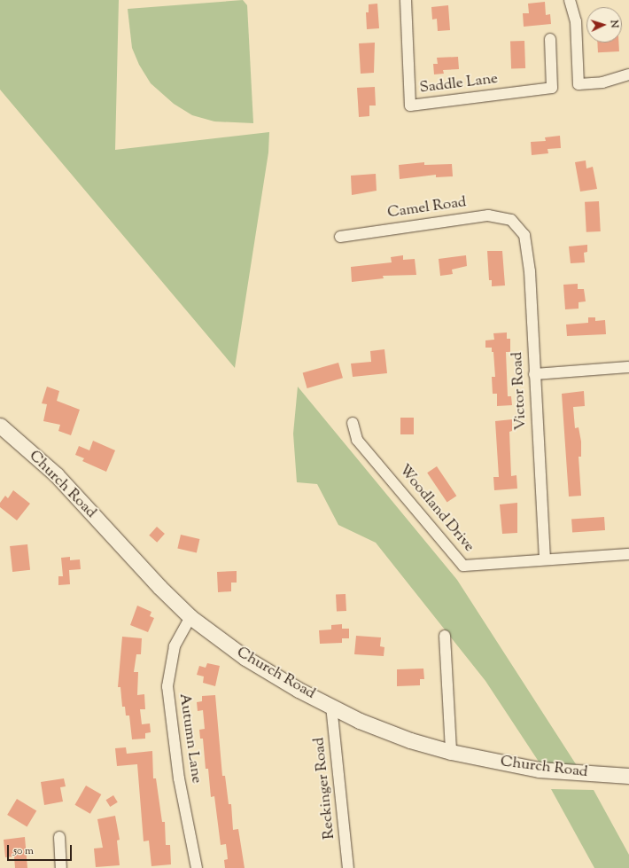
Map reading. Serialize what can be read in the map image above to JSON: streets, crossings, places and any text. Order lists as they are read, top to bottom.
{
  "streets": {
    "street": [
      "Saddle Lane",
      "Camel Road",
      "Victor Road",
      "Church Road",
      "Woodland Drive",
      "Autumn Lane",
      "Reckinger Road"
    ]
  },
  "crossings": [
    ["Camel Road", "Victor Road"],
    ["Victor Road", "Woodland Drive"],
    ["Church Road", "Autumn Lane"],
    ["Church Road", "Reckinger Road"]
  ],
  "scale_bar": "50 m",
  "north": "right"
}
